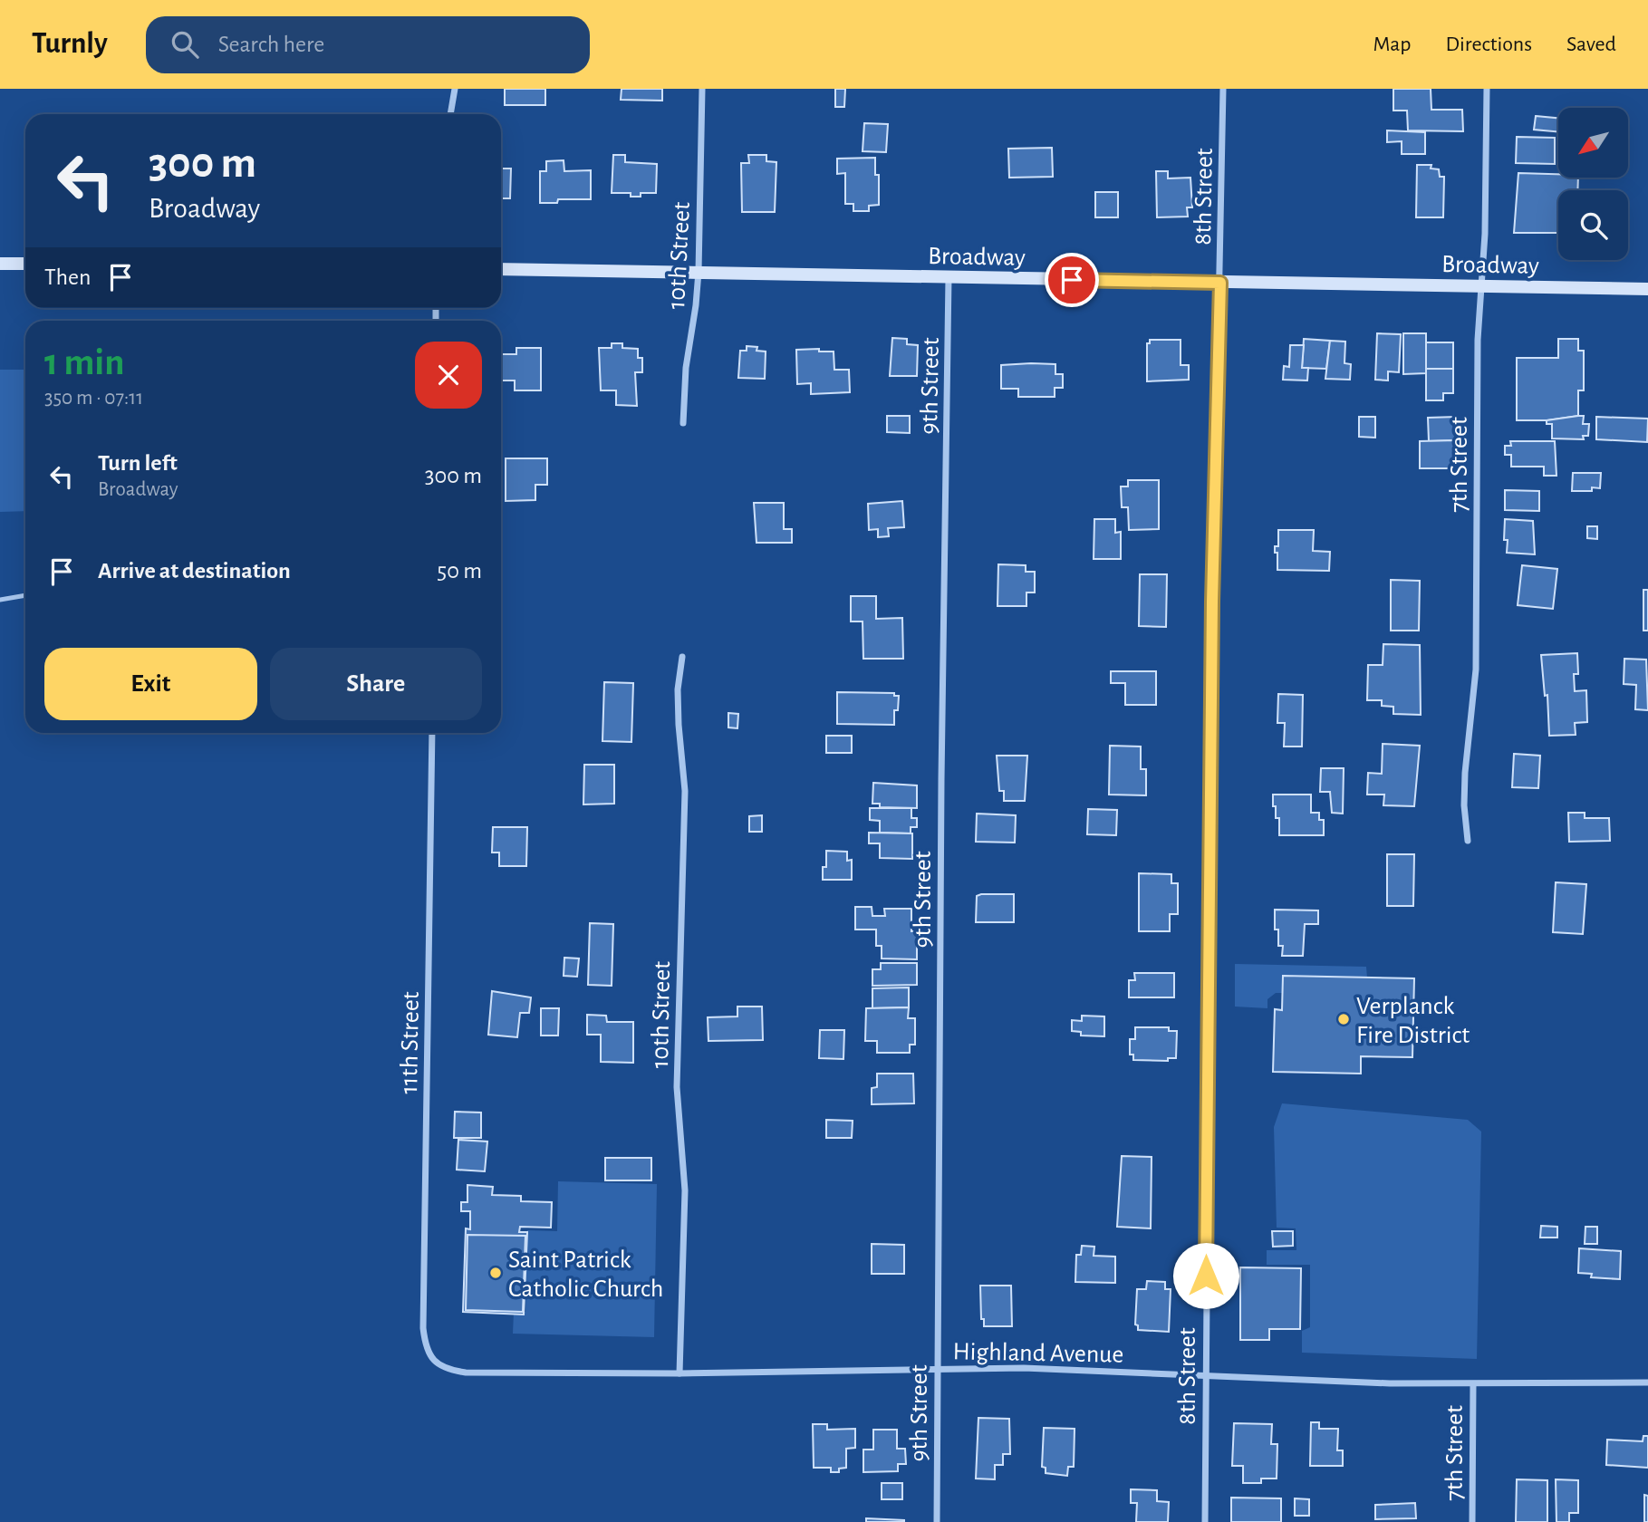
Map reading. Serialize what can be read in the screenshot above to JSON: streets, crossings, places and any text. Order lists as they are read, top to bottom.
{
  "streets": {
    "street": [
      "8th Street",
      "10th Street",
      "Broadway",
      "9th Street",
      "7th Street",
      "11th Street",
      "Highland Avenue"
    ]
  },
  "crossings": [
    ["8th Street", "Broadway"],
    ["8th Street", "Highland Avenue"],
    ["10th Street", "Broadway"],
    ["10th Street", "Highland Avenue"],
    ["Broadway", "9th Street"],
    ["Broadway", "7th Street"],
    ["9th Street", "Highland Avenue"],
    ["7th Street", "Highland Avenue"],
    ["11th Street", "Highland Avenue"]
  ],
  "places": ["Verplanck Fire District", "Saint Patrick Catholic Church"],
  "north": "bottom left",
  "page": {
    "header": "Turnly",
    "search": "Search here",
    "nav": ["Map", "Directions", "Saved"],
    "turn": ["300 m", "Broadway"],
    "then": "Then",
    "heading": ["1 min", "350 m · 07:11"],
    "list": [
      {
        "name": "Turn left",
        "note": "Broadway",
        "value": "300 m"
      },
      {
        "name": "Arrive at destination",
        "value": "50 m"
      }
    ],
    "buttons": ["Exit", "Share"]
  }
}
